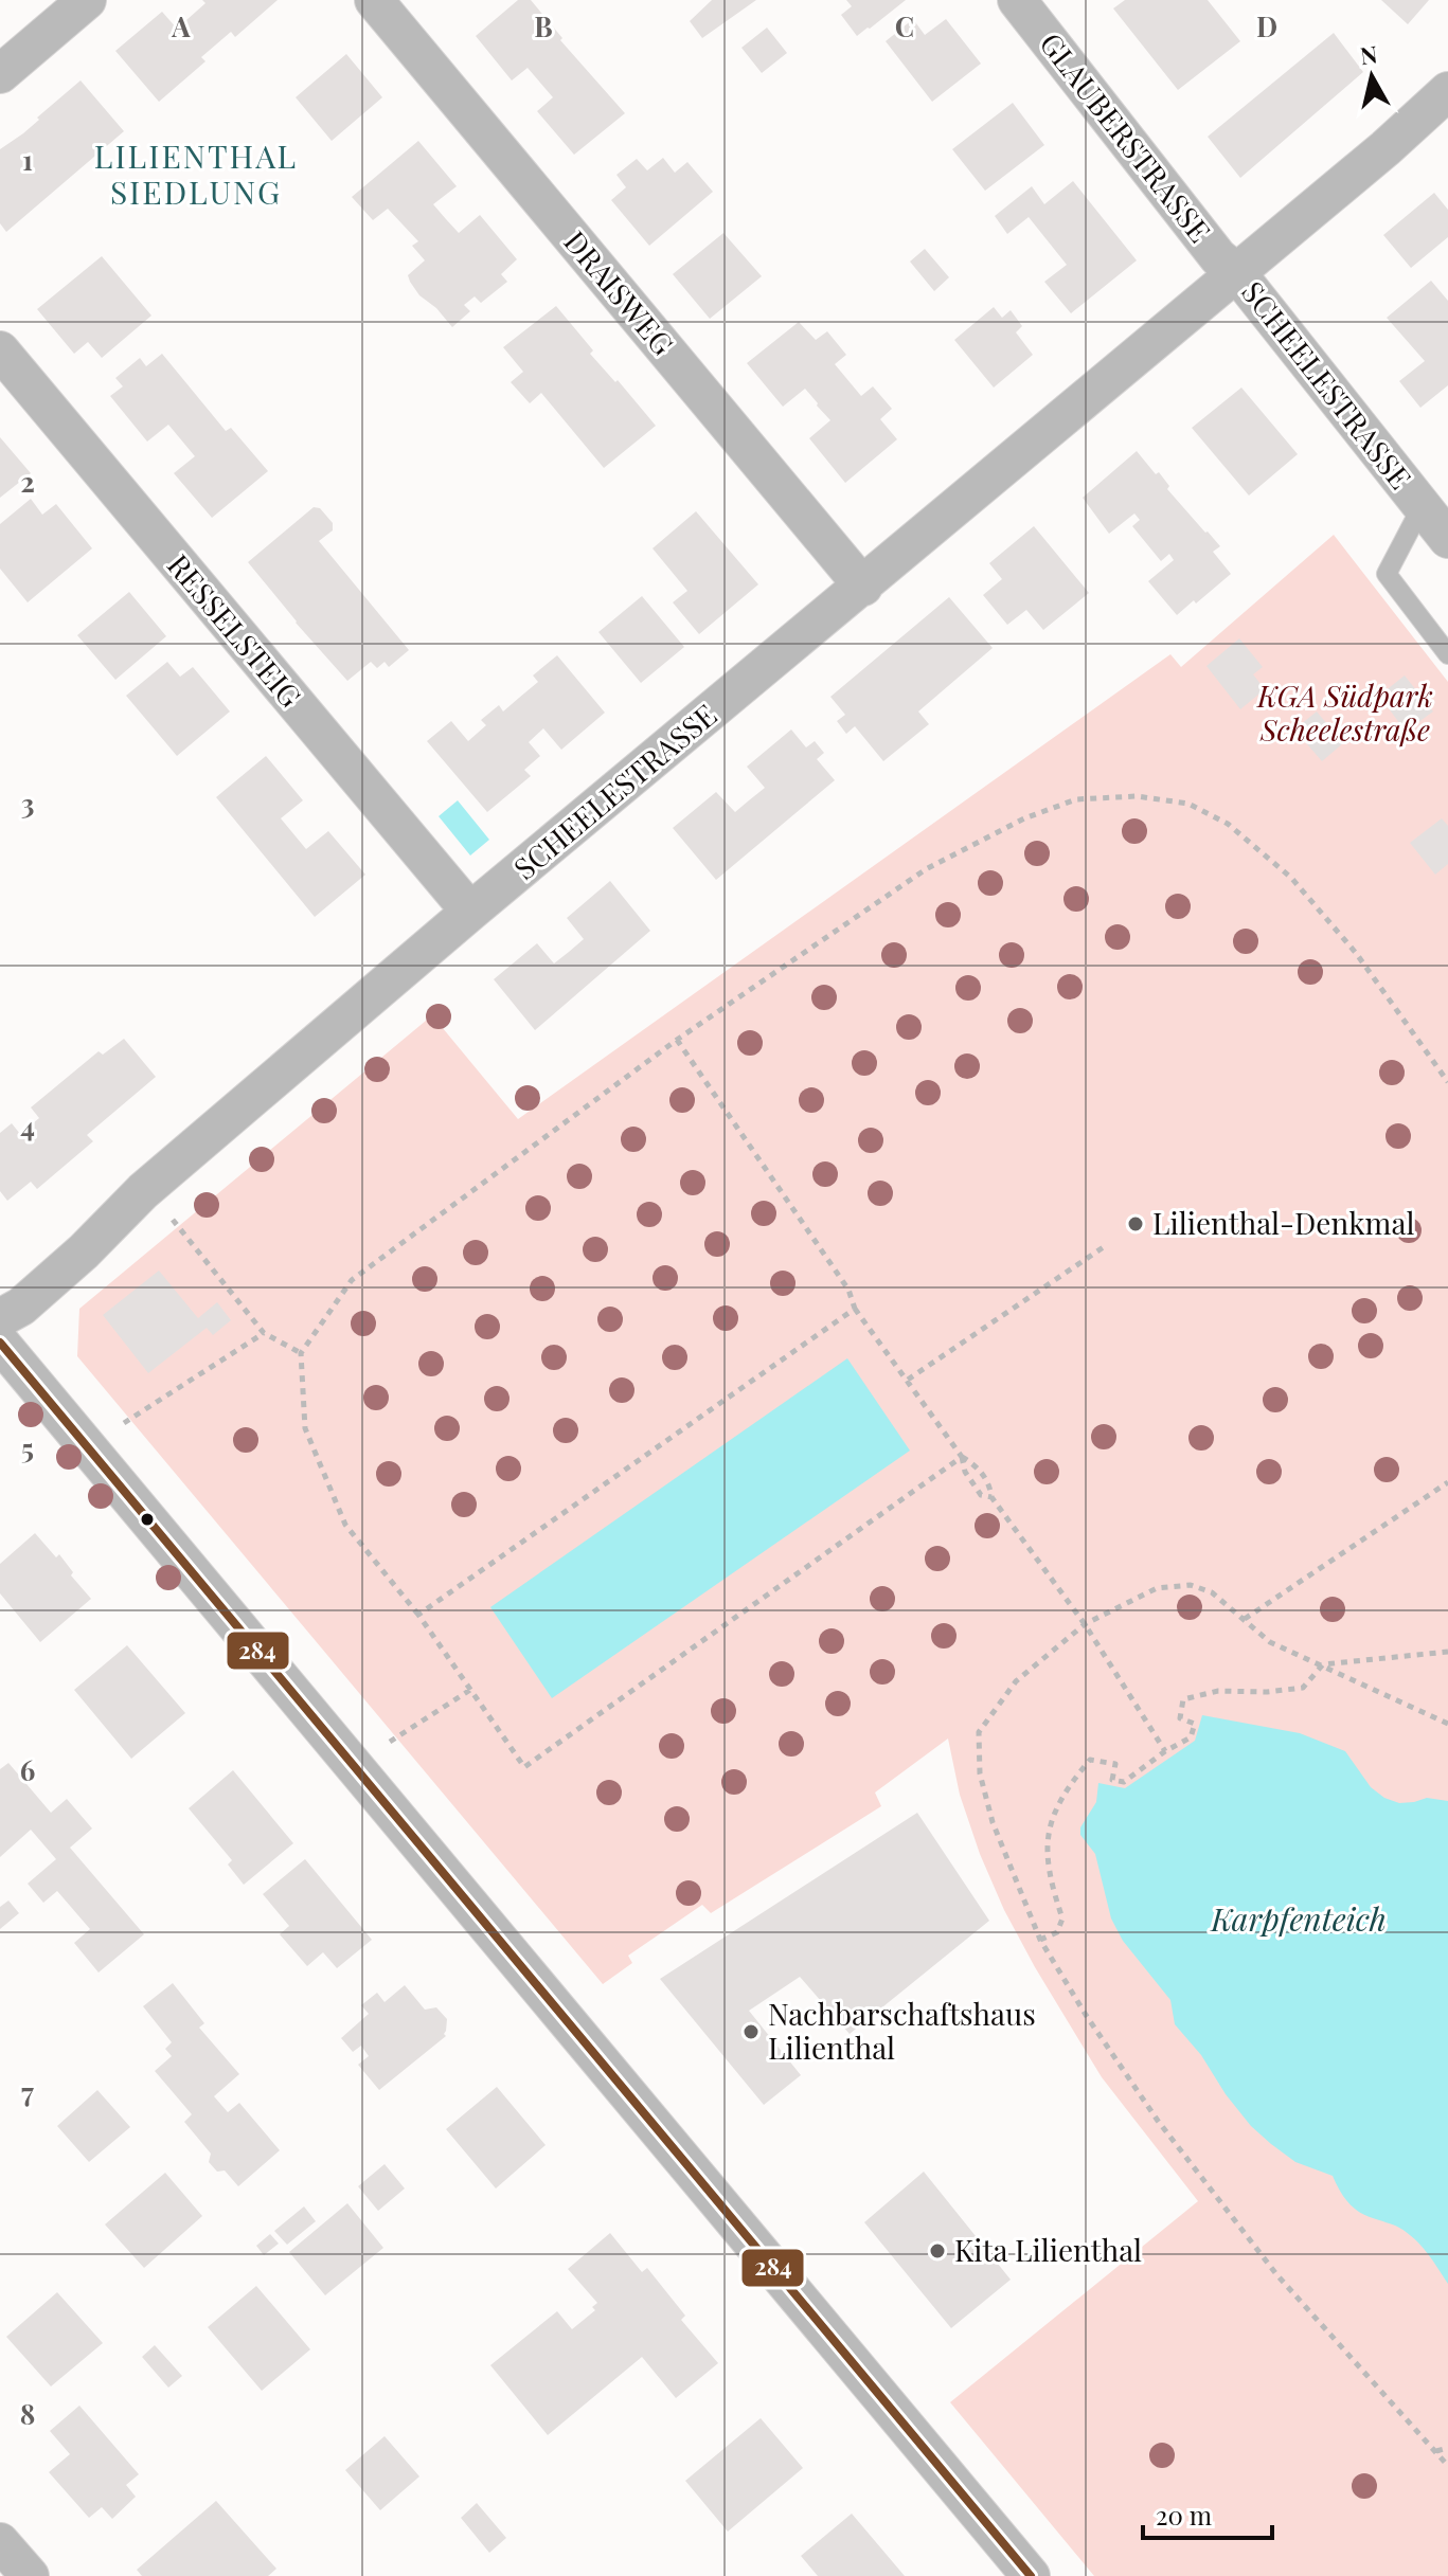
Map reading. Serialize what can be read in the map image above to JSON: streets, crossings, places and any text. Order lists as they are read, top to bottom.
{
  "streets": {
    "street": [
      "GLAUBERSTRASSE",
      "DRAISWEG",
      "SCHEELESTRASSE",
      "RESSELSTEIG"
    ]
  },
  "crossings": [
    ["GLAUBERSTRASSE", "SCHEELESTRASSE"],
    ["DRAISWEG", "SCHEELESTRASSE"],
    ["SCHEELESTRASSE", "RESSELSTEIG"]
  ],
  "districts": ["LILIENTHAL SIEDLUNG"],
  "water": ["Karpfenteich"],
  "parks": ["KGA Südpark Scheelestraße"],
  "places": ["Lilienthal-Denkmal", "Nachbarschaftshaus Lilienthal", "Kita Lilienthal"],
  "lines": ["transit line 284"],
  "scale_bar": "20 m",
  "north": "top",
  "grid": {
    "columns": [
      "A",
      "B",
      "C",
      "D"
    ],
    "rows": [
      "1",
      "2",
      "3",
      "4",
      "5",
      "6",
      "7",
      "8"
    ]
  }
}
